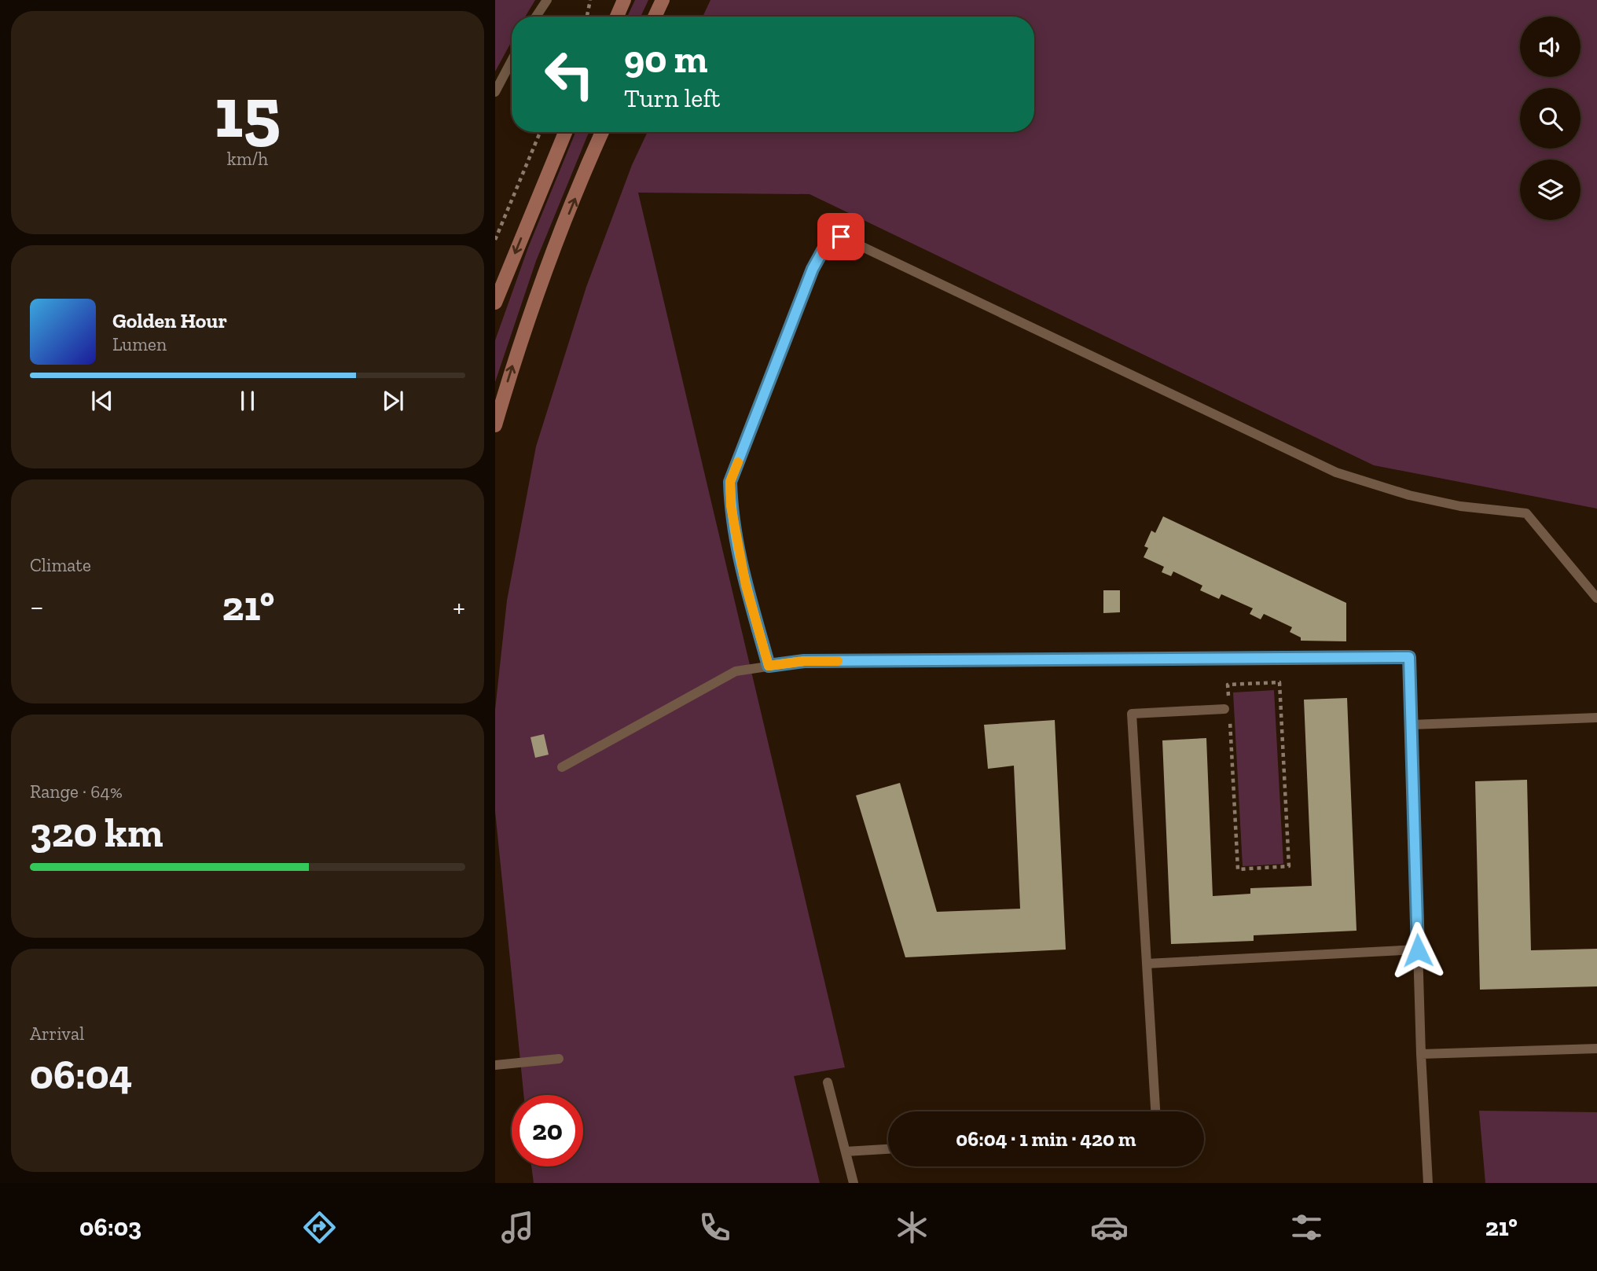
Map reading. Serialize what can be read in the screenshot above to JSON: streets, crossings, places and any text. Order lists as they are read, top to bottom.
{
  "page": {
    "tile": [
      ["15", "km/h"],
      "Climate",
      ["Range · 64%", "320 km"],
      ["Arrival", "06:04"]
    ],
    "turn": ["90 m", "Turn left"],
    "song": ["Golden Hour", "Lumen"],
    "heat": ["−", "21°", "+"],
    "limit": "20",
    "trip": "06:04 · 1 min · 420 m",
    "tabs": ["06:03", "21°"]
  }
}
